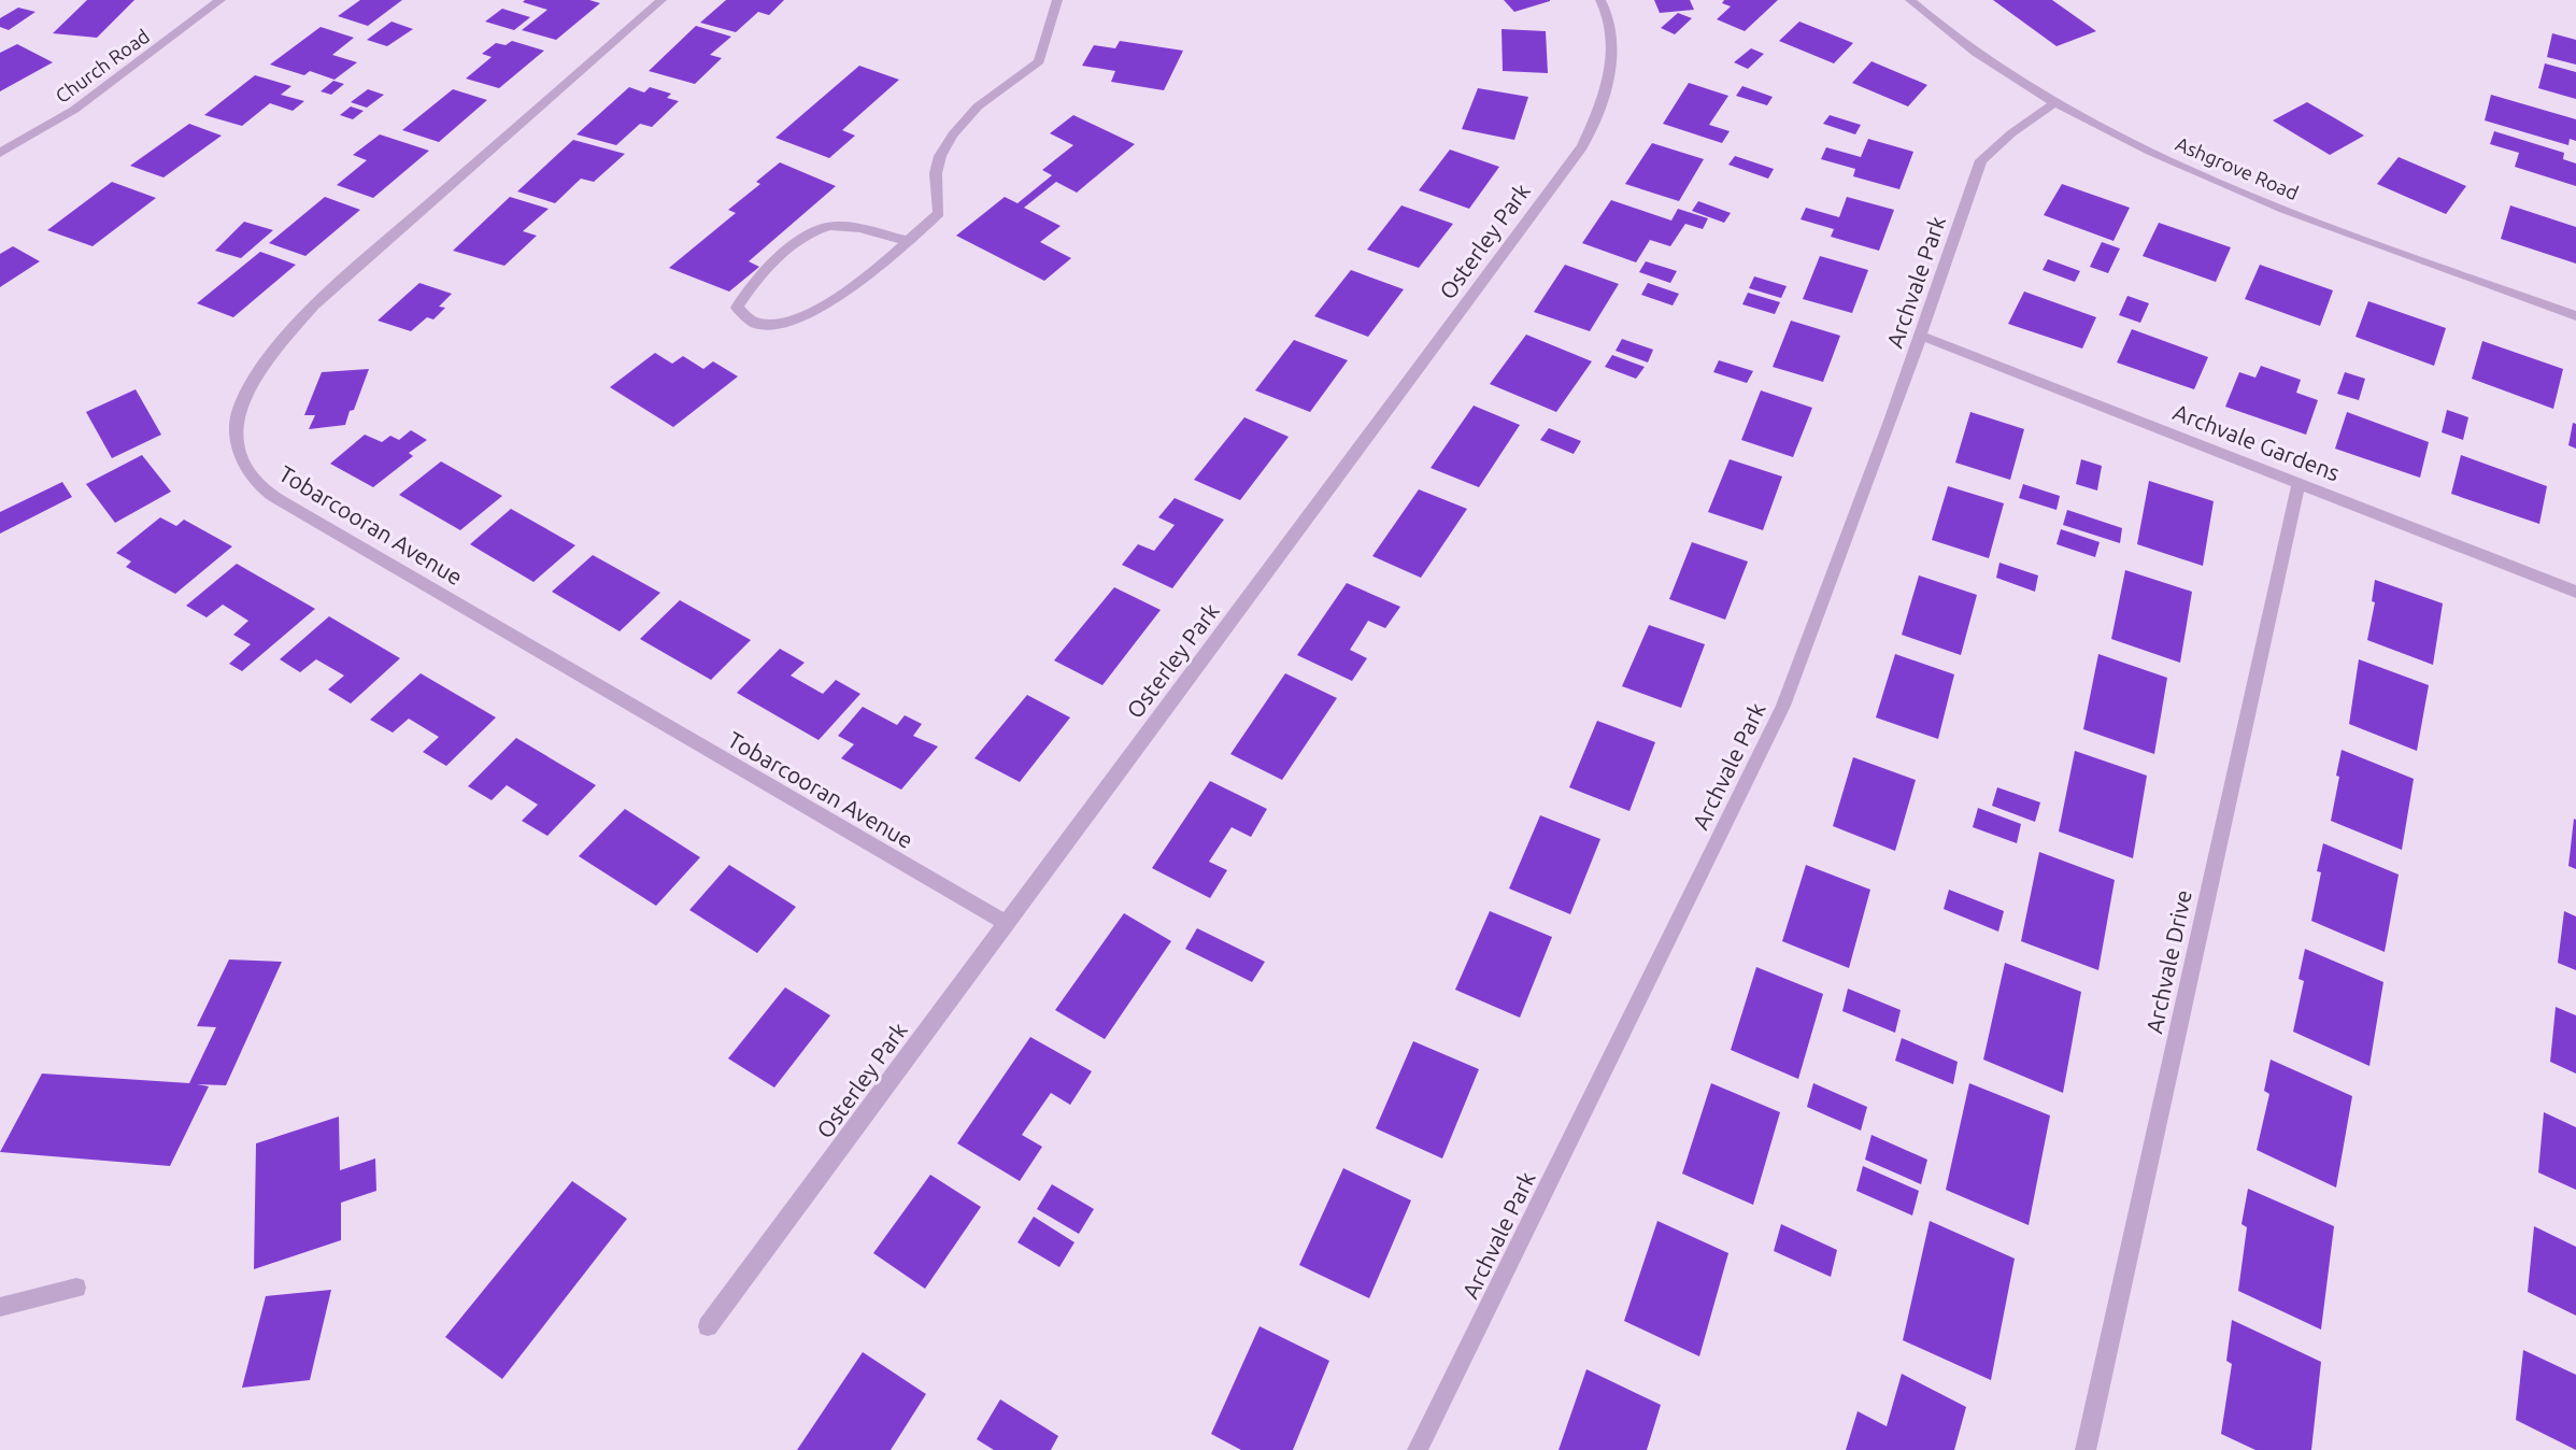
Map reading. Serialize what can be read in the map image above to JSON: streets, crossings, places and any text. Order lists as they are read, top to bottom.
{
  "streets": {
    "street": [
      "Church Road",
      "Ashgrove Road",
      "Osterley Park",
      "Archvale Park",
      "Archvale Gardens",
      "Tobarcooran Avenue",
      "Archvale Drive"
    ]
  },
  "crossings": [
    ["Ashgrove Road", "Archvale Park"],
    ["Osterley Park", "Tobarcooran Avenue"],
    ["Archvale Park", "Archvale Gardens"],
    ["Archvale Gardens", "Archvale Drive"]
  ]
}
